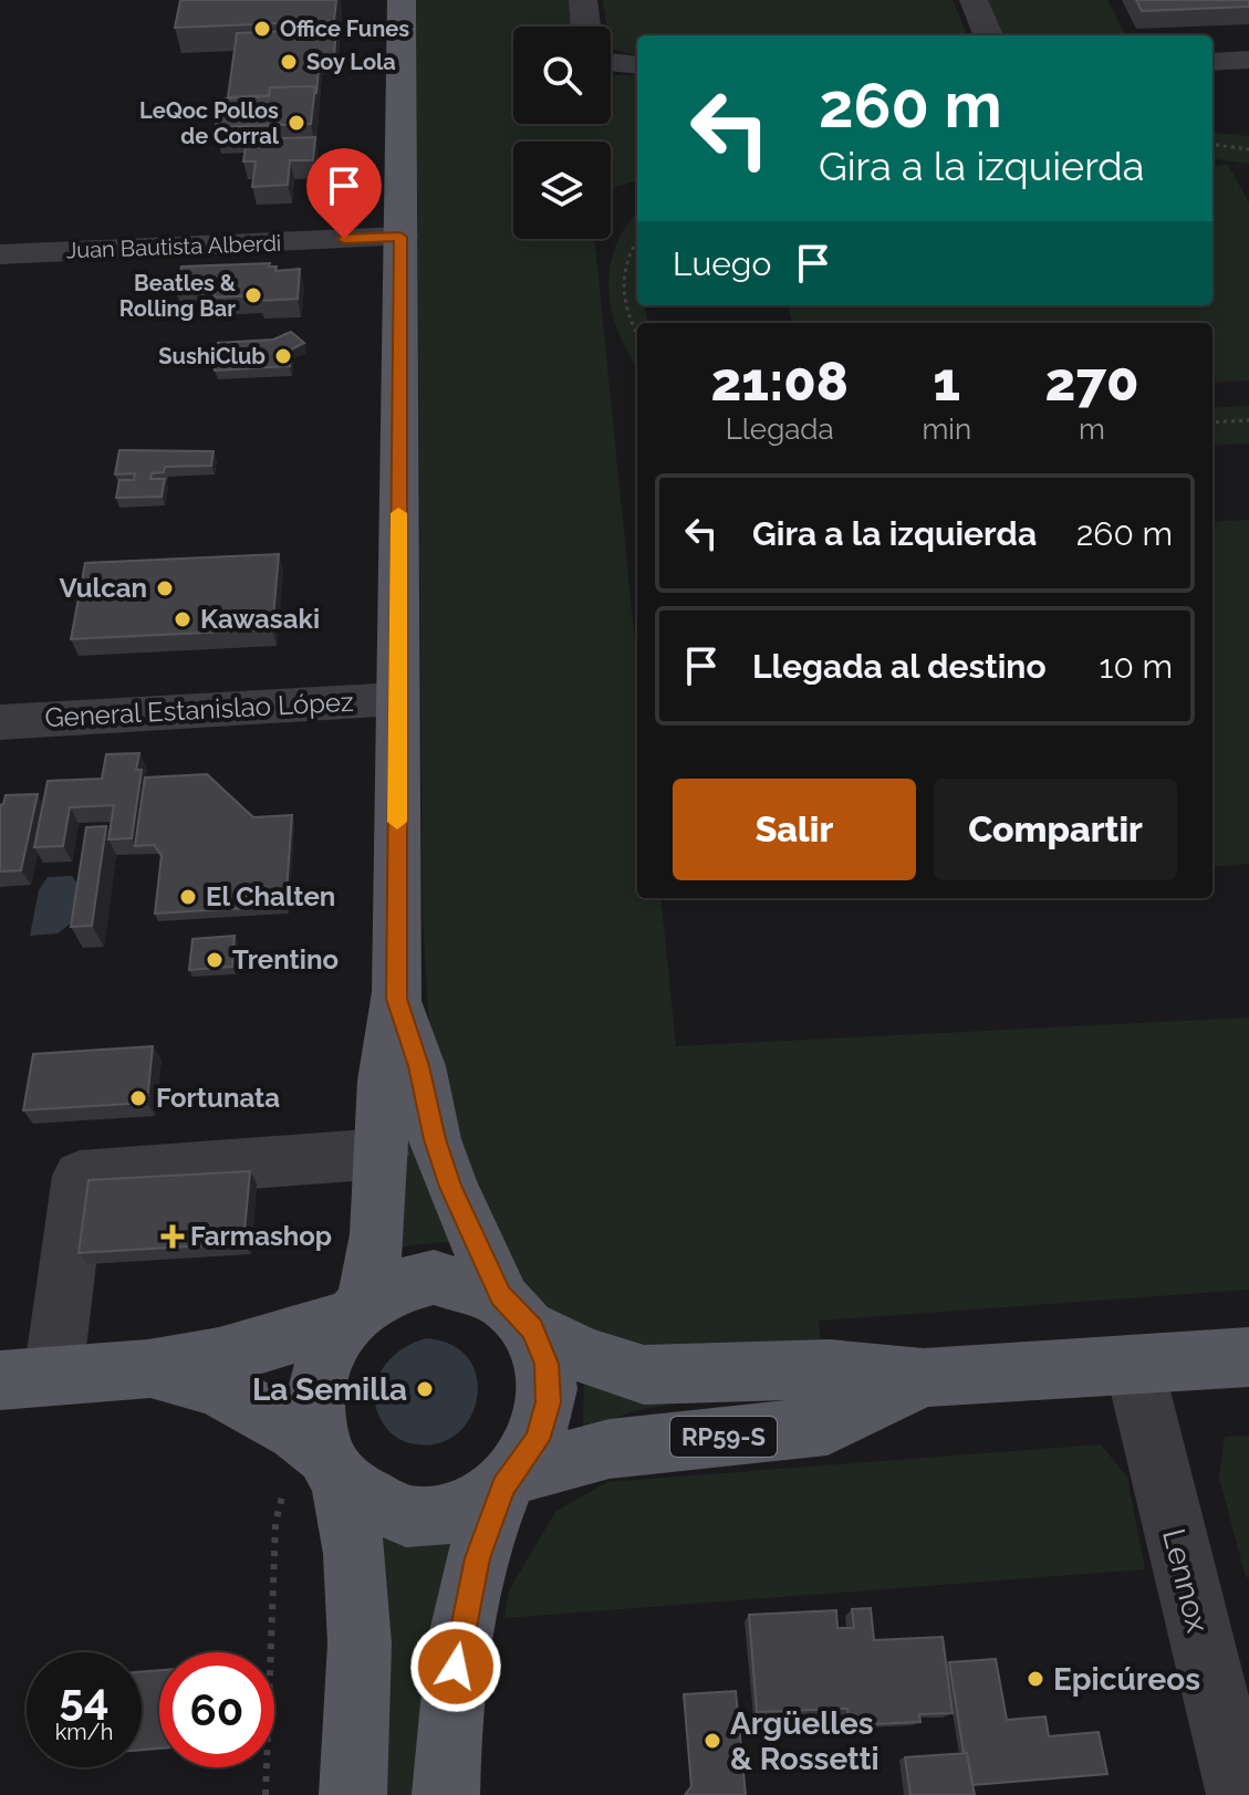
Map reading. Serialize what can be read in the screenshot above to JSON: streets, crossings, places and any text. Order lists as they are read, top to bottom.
{
  "streets": {
    "main road": ["RP59-S"],
    "street": ["Juan Bautista Alberdi", "General Estanislao López", "Lennox"]
  },
  "crossings": [
    ["RP59-S", "Lennox"]
  ],
  "places": {
    "other": [
      "Office Funes",
      "Soy Lola",
      "LeQoc Pollos de Corral",
      "Beatles & Rolling Bar",
      "SushiClub",
      "Vulcan",
      "Kawasaki",
      "El Chalten",
      "Trentino",
      "Fortunata",
      "La Semilla",
      "Epicúreos",
      "Argüelles & Rossetti"
    ],
    "health": ["Farmashop"]
  },
  "page": {
    "turn": ["260 m", "Gira a la izquierda"],
    "then": "Luego",
    "eta": [
      "21:08",
      "Llegada",
      "1",
      "min",
      "270",
      "m"
    ],
    "list": [
      {
        "name": "Gira a la izquierda",
        "value": "260 m"
      },
      {
        "name": "Llegada al destino",
        "value": "10 m"
      }
    ],
    "buttons": ["Salir", "Compartir"],
    "speed": "54 km/h",
    "limit": "60"
  }
}
